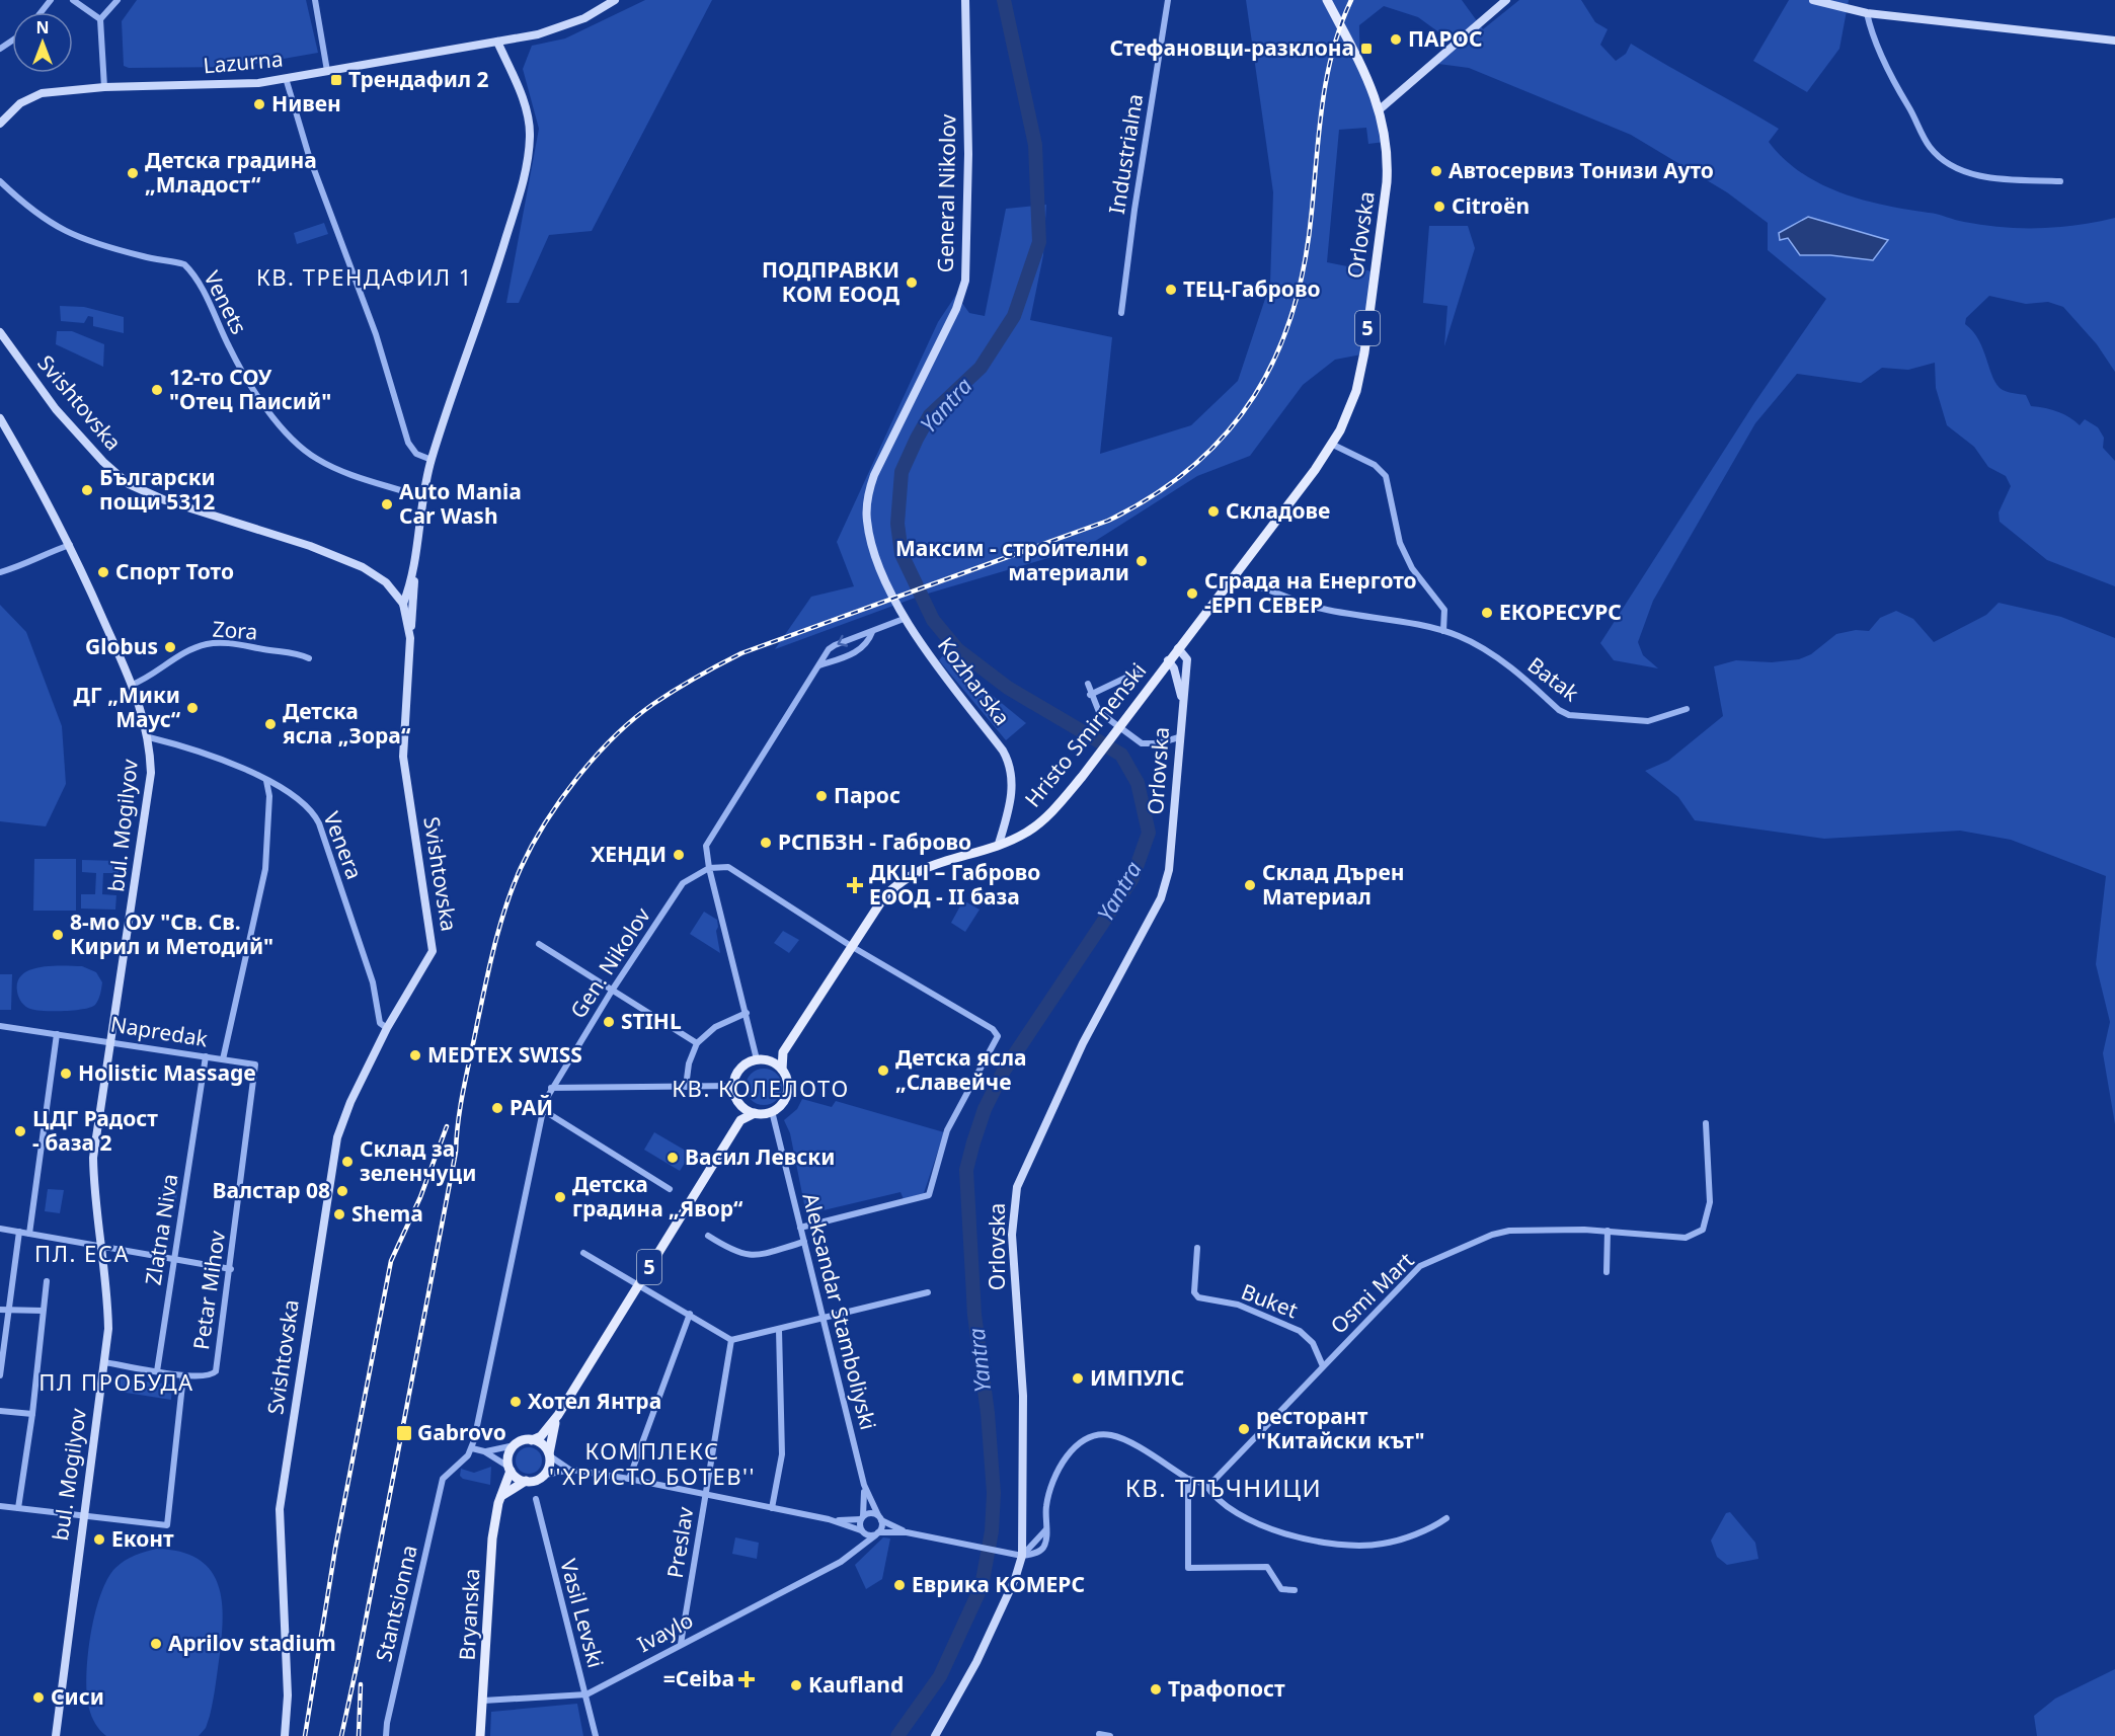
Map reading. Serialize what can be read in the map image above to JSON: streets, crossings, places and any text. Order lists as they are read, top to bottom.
{
  "streets": {
    "main road": [
      "Orlovska",
      "5",
      "Hristo Smirnenski",
      "Bryanska"
    ],
    "street": [
      "Lazurna",
      "Industrialna",
      "General Nikolov",
      "Venets",
      "Svishtovska",
      "Zora",
      "Batak",
      "Kozharska",
      "bul. Mogilyov",
      "Venera",
      "Gen. Nikolov",
      "Napredak",
      "Zlatna Niva",
      "Petar Mihov",
      "Osmi Mart",
      "Buket",
      "Aleksandar Stamboliyski",
      "Preslav",
      "Stantsionna",
      "Vasil Levski",
      "Ivaylo"
    ]
  },
  "crossings": [
    ["General Nikolov", "Kozharska"],
    ["Orlovska", "Batak"],
    ["Orlovska", "Hristo Smirnenski"],
    ["5", "Hristo Smirnenski"],
    ["5", "Aleksandar Stamboliyski"],
    ["5", "Bryanska"],
    ["Svishtovska", "Venera"],
    ["Zora", "bul. Mogilyov"],
    ["Kozharska", "Hristo Smirnenski"],
    ["Hristo Smirnenski", "Aleksandar Stamboliyski"],
    ["bul. Mogilyov", "Venera"],
    ["bul. Mogilyov", "Napredak"],
    ["bul. Mogilyov", "Petar Mihov"],
    ["Gen. Nikolov", "Stantsionna"],
    ["Napredak", "Zlatna Niva"],
    ["Napredak", "Petar Mihov"],
    ["Osmi Mart", "Buket"],
    ["Preslav", "Ivaylo"],
    ["Vasil Levski", "Ivaylo"],
    ["Bryanska", "Ivaylo"]
  ],
  "districts": [
    "КВ. ТРЕНДАФИЛ 1",
    "КВ. КОЛЕЛОТО",
    "ПЛ. ЕСА",
    "ПЛ ПРОБУДА",
    "КОМПЛЕКС ''ХРИСТО БОТЕВ''",
    "КВ. ТЛЪЧНИЦИ"
  ],
  "water": ["Yantra"],
  "places": {
    "other": [
      "ПАРОС",
      "Нивен",
      "Автосервиз Тонизи Ауто",
      "Детска градина „Младост“",
      "Citroën",
      "ПОДПРАВКИ КОМ ЕООД",
      "ТЕЦ-Габрово",
      "12-то СОУ \"Отец Паисий\"",
      "Български пощи 5312",
      "Auto Mania Car Wash",
      "Складове",
      "Максим - строителни материали",
      "Спорт Тото",
      "Сграда на Енергото -ЕРП СЕВЕР",
      "ЕКОРЕСУРС",
      "Globus",
      "ДГ „Мики Маус“",
      "Детска ясла „Зора“",
      "Парос",
      "РСПБЗН - Габрово",
      "ХЕНДИ",
      "Склад Дърен Материал",
      "8-мо ОУ \"Св. Св. Кирил и Методий\"",
      "STIHL",
      "MEDTEX SWISS",
      "Детска ясла „Славейче",
      "Holistic Massage",
      "РАЙ",
      "ЦДГ Радост - база 2",
      "Васил Левски",
      "Склад за зеленчуци",
      "Валстар 08",
      "Детска градина „Явор“",
      "Shema",
      "ИМПУЛС",
      "Хотел Янтра",
      "ресторант \"Китайски кът\"",
      "Еконт",
      "Еврика КОМЕРС",
      "Aprilov stadium",
      "Kaufland",
      "Трафопост",
      "Сиси"
    ],
    "transit": ["Стефановци-разклона", "Трендафил 2", "Gabrovo"],
    "health": ["ДКЦ І – Габрово ЕООД - II база", "=Ceiba"]
  },
  "north": "top"
}
